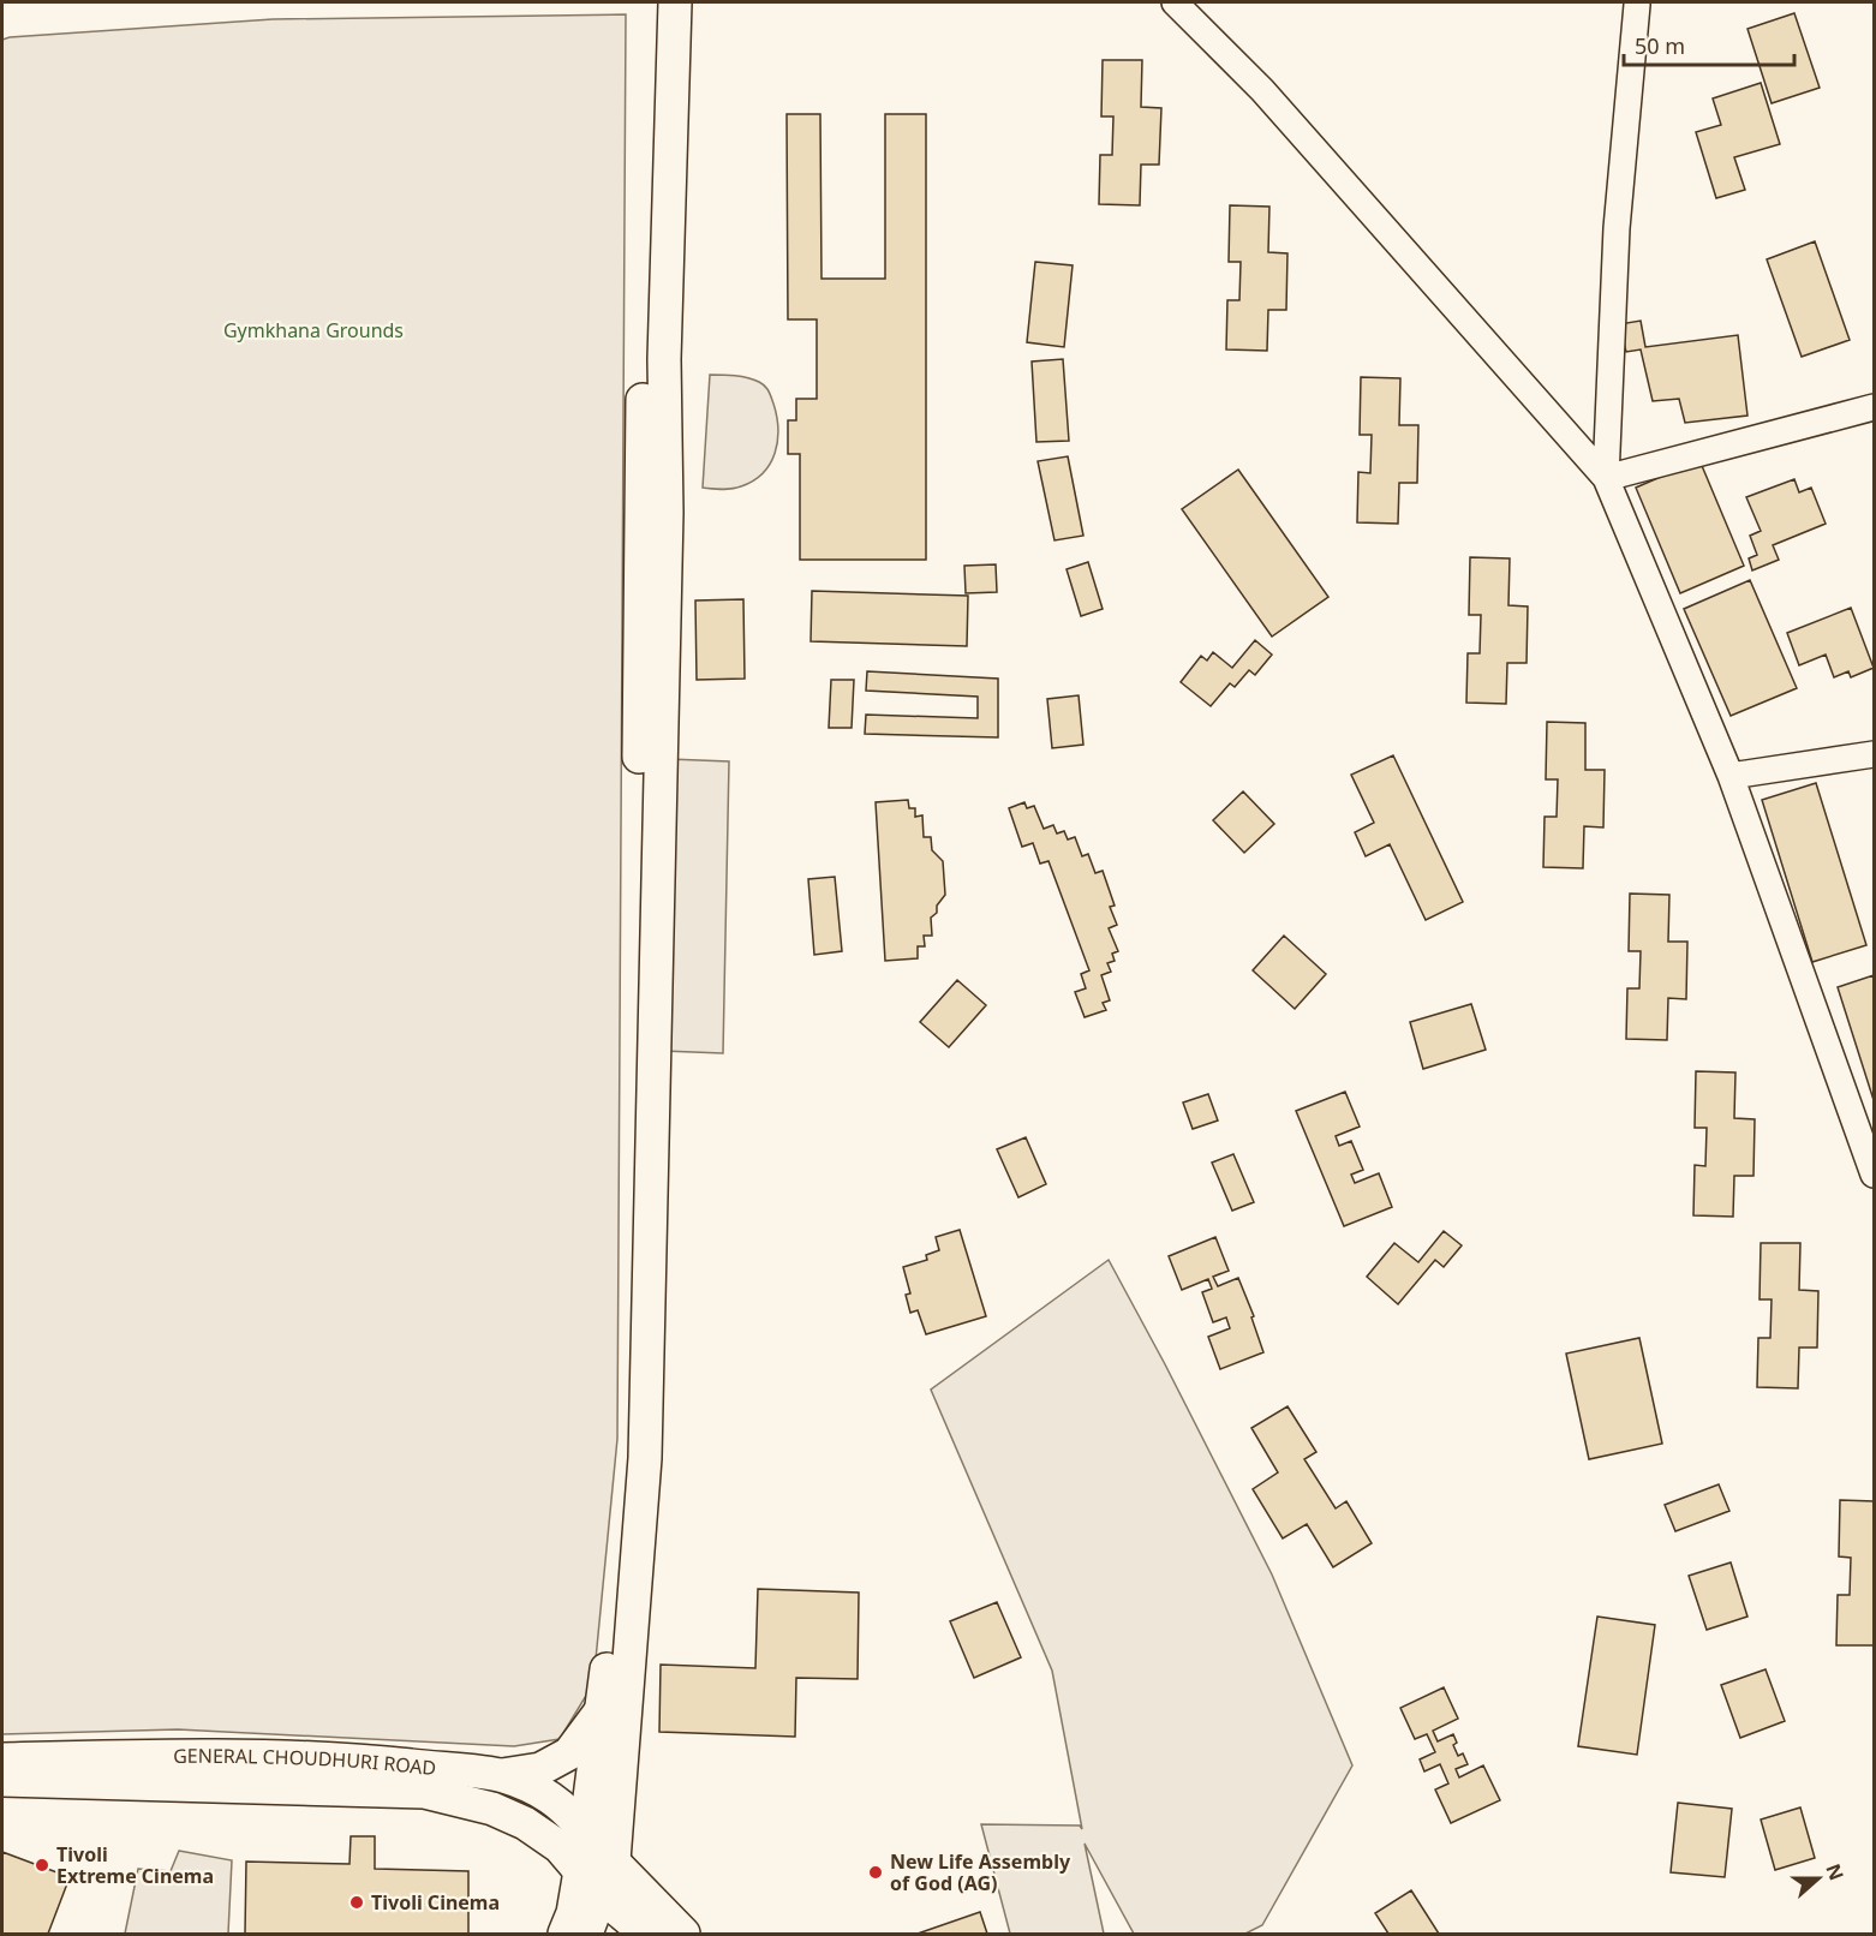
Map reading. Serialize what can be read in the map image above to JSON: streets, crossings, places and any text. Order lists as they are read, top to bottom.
{
  "streets": {
    "main road": ["GENERAL CHOUDHURI ROAD"]
  },
  "parks": ["Gymkhana Grounds"],
  "places": ["Tivoli Extreme Cinema", "New Life Assembly of God (AG)", "Tivoli Cinema"],
  "scale_bar": "50 m",
  "north": "right"
}
